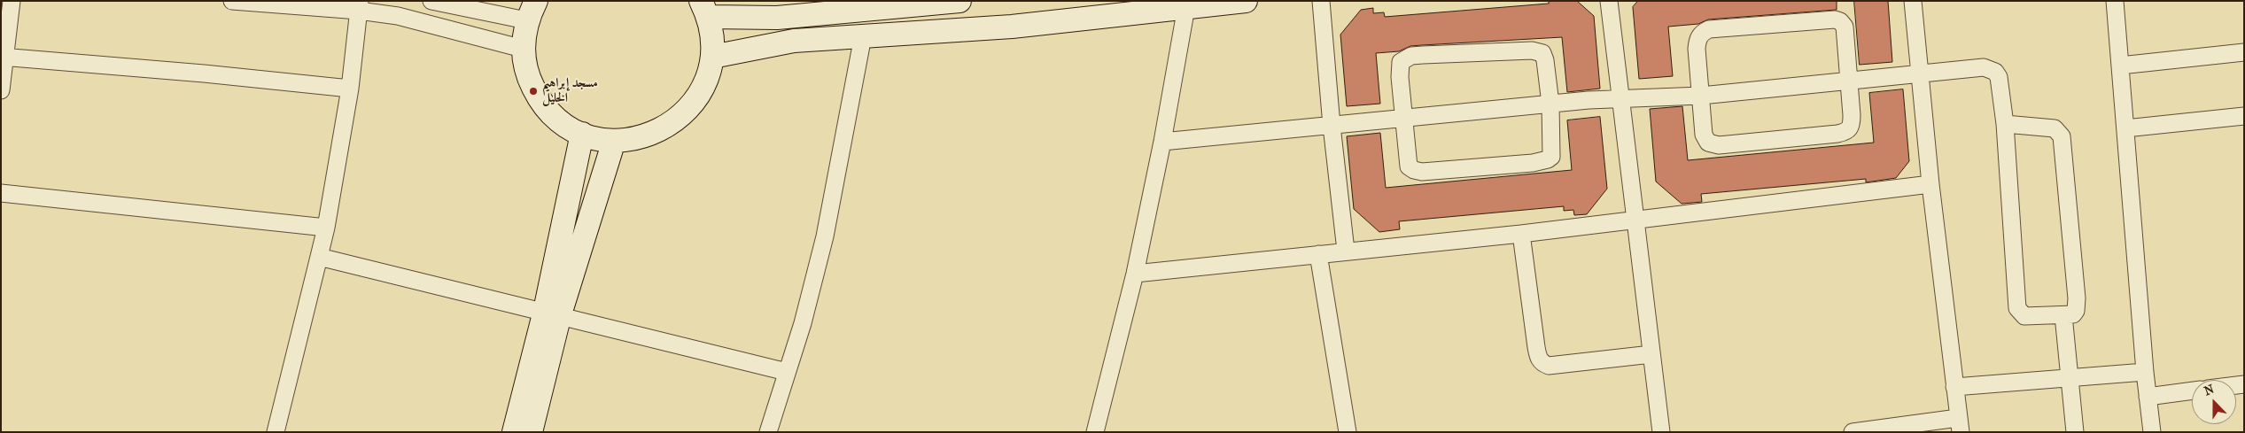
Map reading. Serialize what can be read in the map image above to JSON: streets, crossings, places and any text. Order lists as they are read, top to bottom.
{
  "places": ["مسجد إبراهيم الخليل"],
  "north": "top"
}
